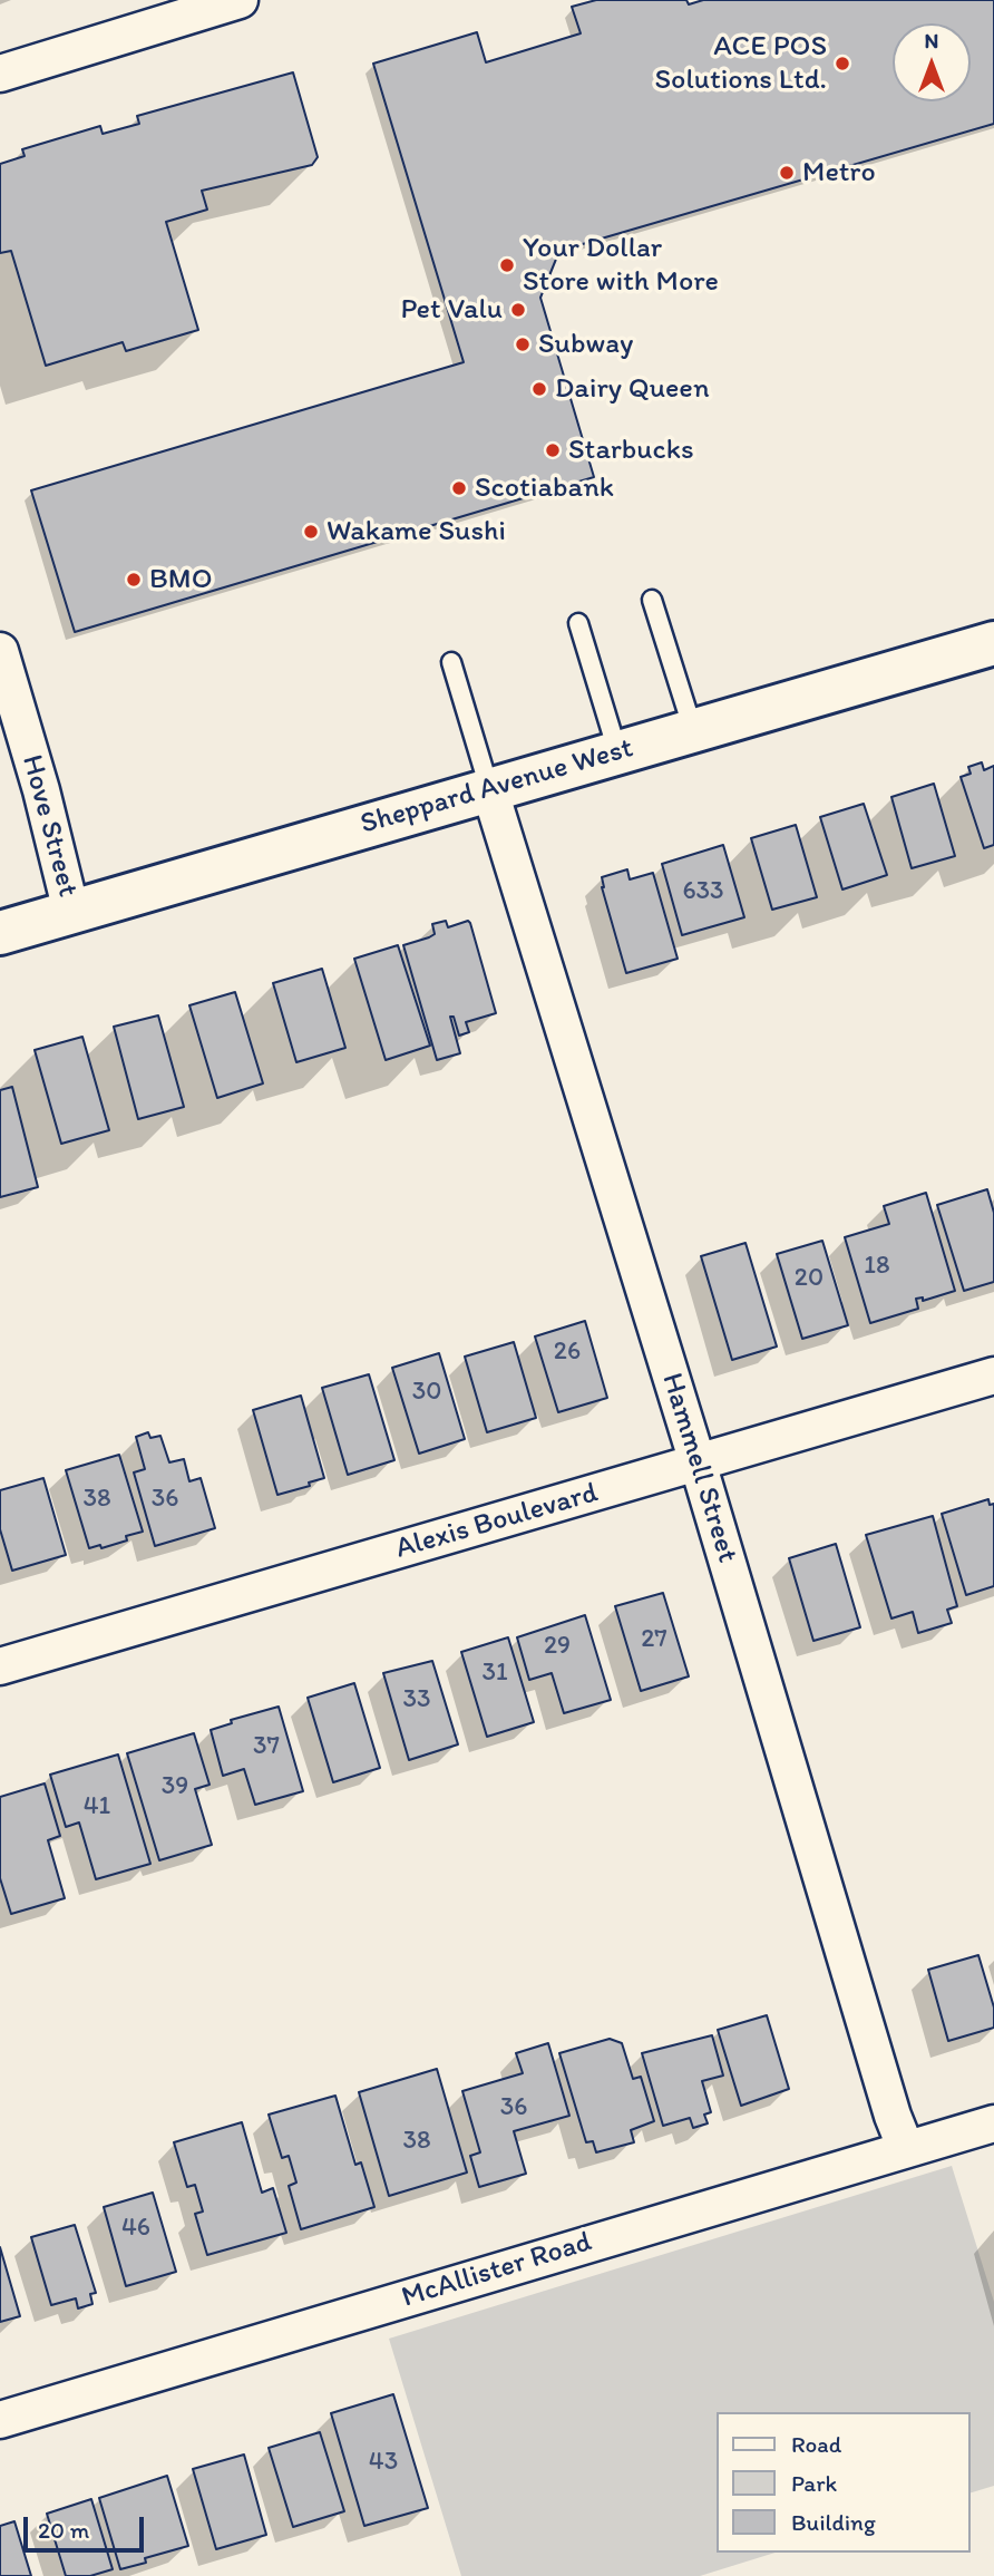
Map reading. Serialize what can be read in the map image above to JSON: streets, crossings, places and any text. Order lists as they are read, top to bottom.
{
  "streets": {
    "main road": ["Sheppard Avenue West"],
    "street": [
      "Hove Street",
      "Hammell Street",
      "Alexis Boulevard",
      "McAllister Road"
    ]
  },
  "crossings": [
    ["Sheppard Avenue West", "Hove Street"],
    ["Sheppard Avenue West", "Hammell Street"],
    ["Hammell Street", "Alexis Boulevard"],
    ["Hammell Street", "McAllister Road"]
  ],
  "places": [
    "ACE POS Solutions Ltd.",
    "Metro",
    "Your Dollar Store with More",
    "Pet Valu",
    "Subway",
    "Dairy Queen",
    "Starbucks",
    "Scotiabank",
    "Wakame Sushi",
    "BMO"
  ],
  "house_numbers": [
    "633",
    "18",
    "20",
    "26",
    "30",
    "38",
    "36",
    "27",
    "29",
    "31",
    "33",
    "37",
    "39",
    "41",
    "36",
    "38",
    "46",
    "43"
  ],
  "legend": ["Road", "Park", "Building"],
  "scale_bar": "20 m",
  "north": "top"
}
